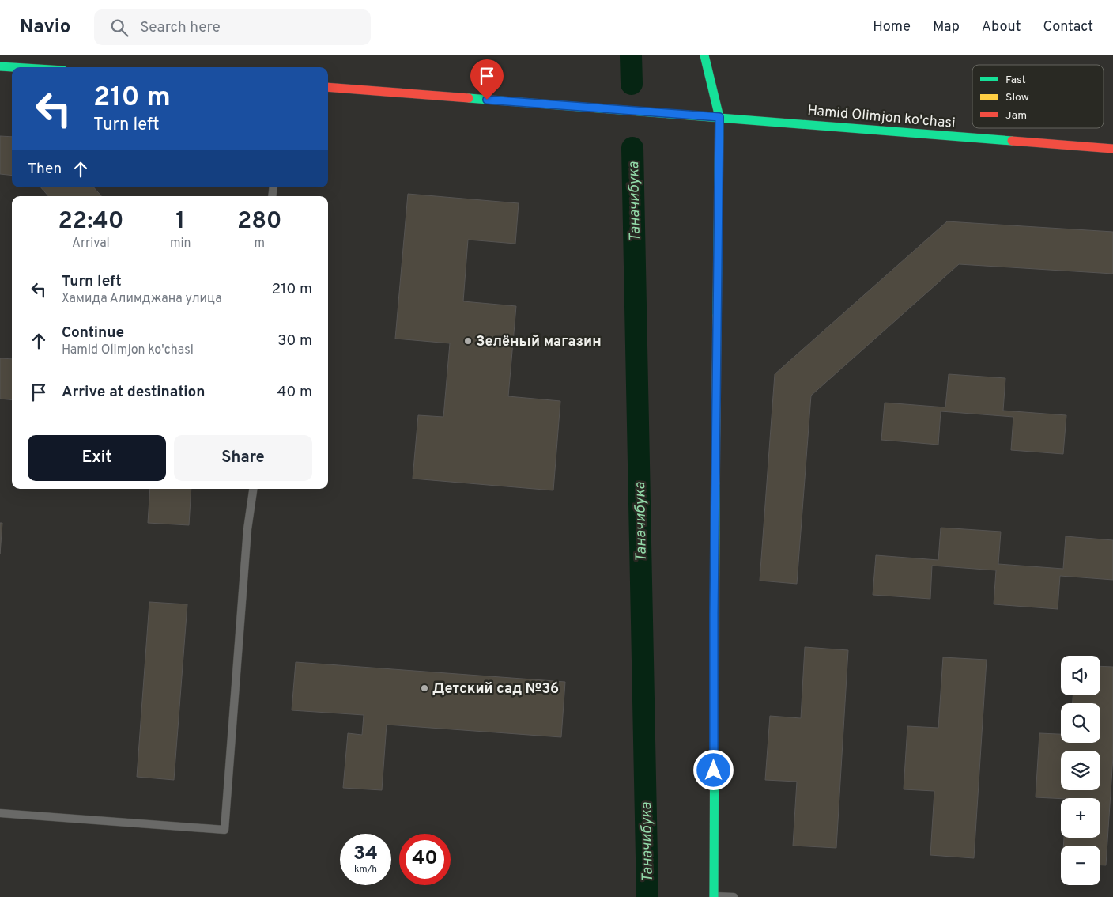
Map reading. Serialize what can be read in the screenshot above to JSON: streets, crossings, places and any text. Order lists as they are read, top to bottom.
{
  "streets": {
    "street": ["Hamid Olimjon ko'chasi"]
  },
  "water": ["Таначибука"],
  "places": ["Зелёный магазин", "Детский сад №36"],
  "legend": ["Fast", "Slow", "Jam"],
  "page": {
    "header": "Navio",
    "search": "Search here",
    "nav": [
      "Home",
      "Map",
      "About",
      "Contact"
    ],
    "turn": ["210 m", "Turn left"],
    "then": "Then",
    "eta": [
      "22:40",
      "Arrival",
      "1",
      "min",
      "280",
      "m"
    ],
    "list": [
      {
        "name": "Turn left",
        "note": "Хамида Алимджана улица",
        "value": "210 m"
      },
      {
        "name": "Continue",
        "note": "Hamid Olimjon ko'chasi",
        "value": "30 m"
      },
      {
        "name": "Arrive at destination",
        "value": "40 m"
      }
    ],
    "buttons": ["Exit", "Share"],
    "map_buttons": ["+", "−"],
    "speed": "34 km/h",
    "limit": "40"
  }
}
